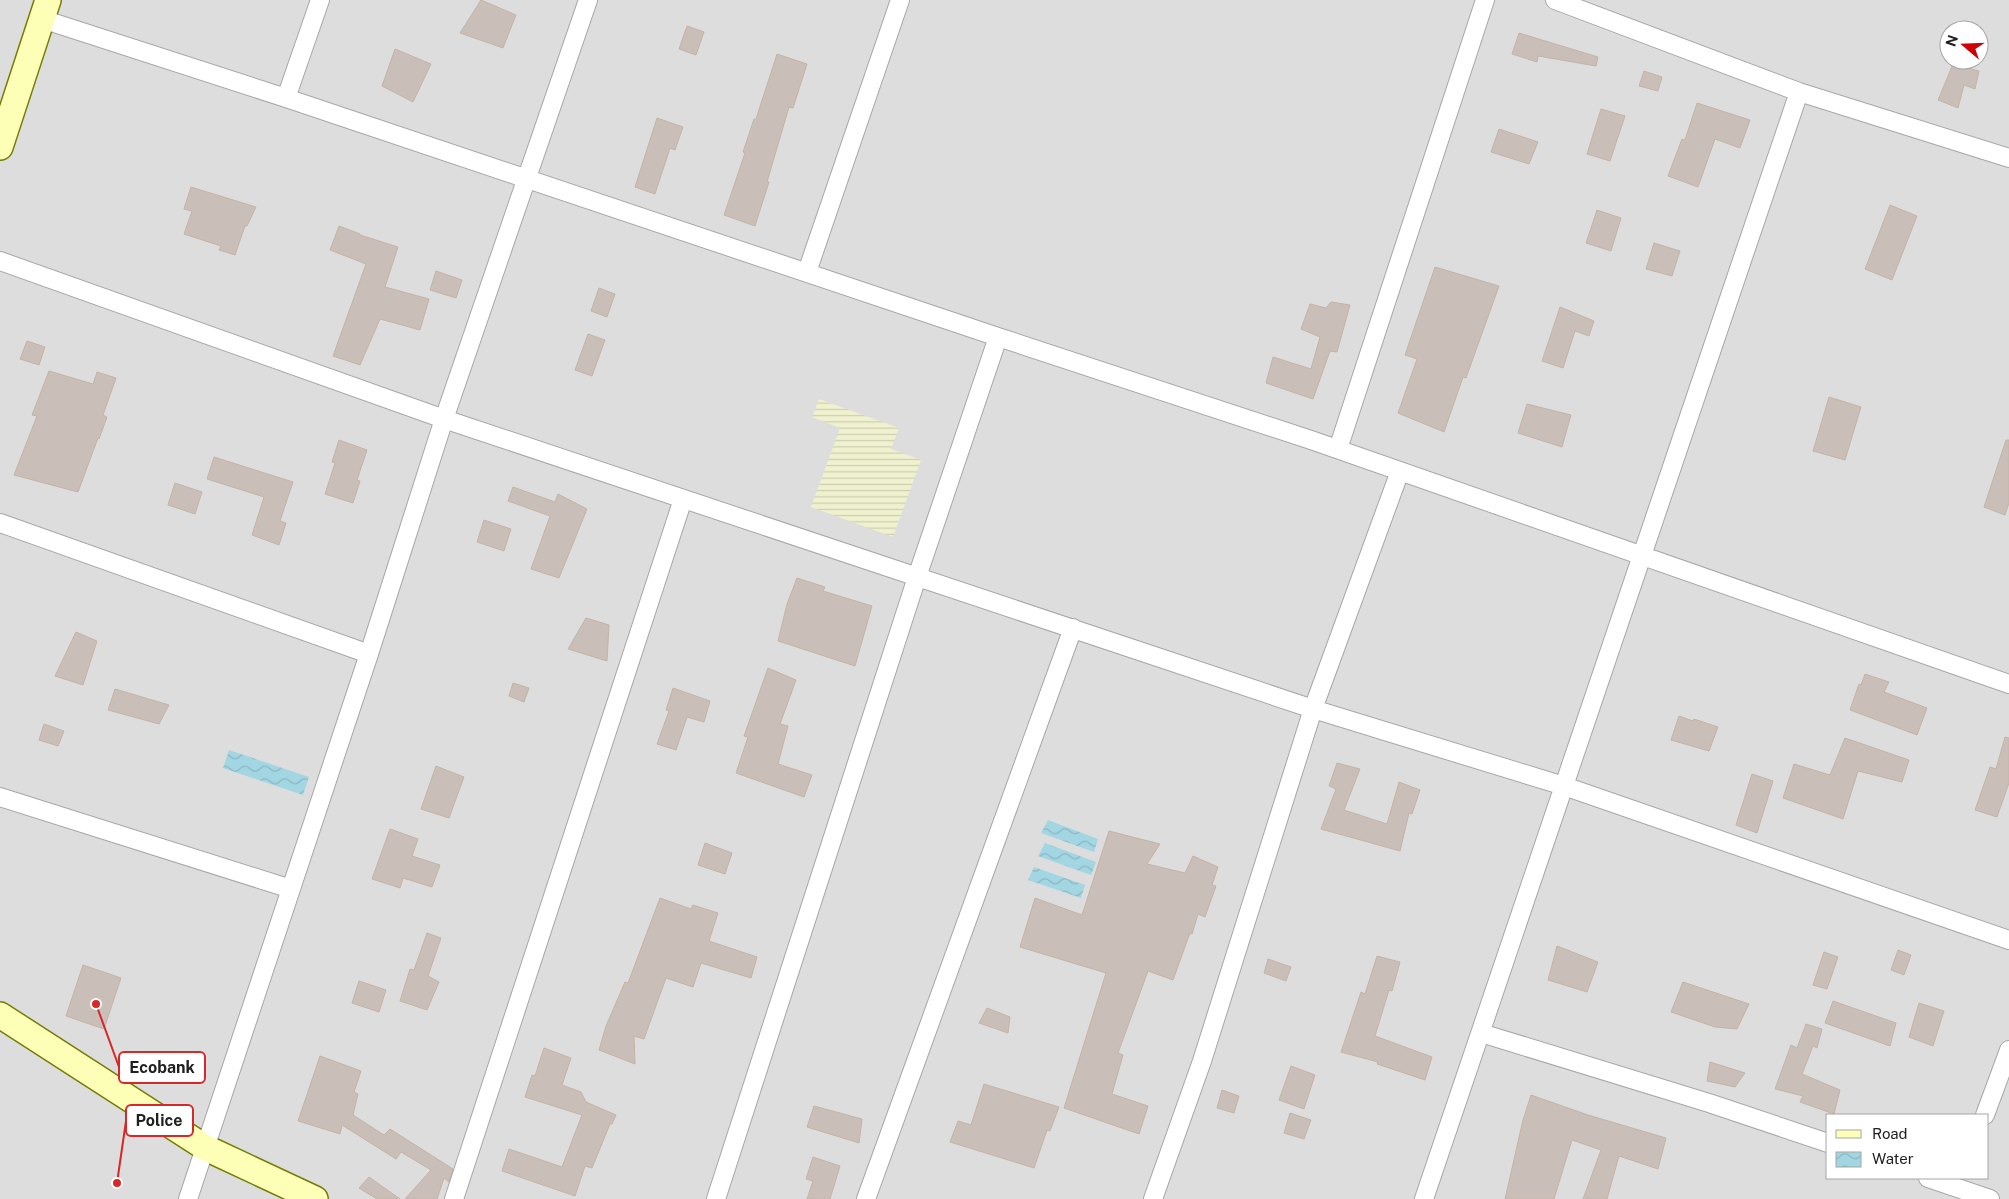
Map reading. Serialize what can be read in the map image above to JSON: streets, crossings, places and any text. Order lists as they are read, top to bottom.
{
  "places": ["Ecobank", "Police"],
  "legend": ["Road", "Water"],
  "north": "left"
}
